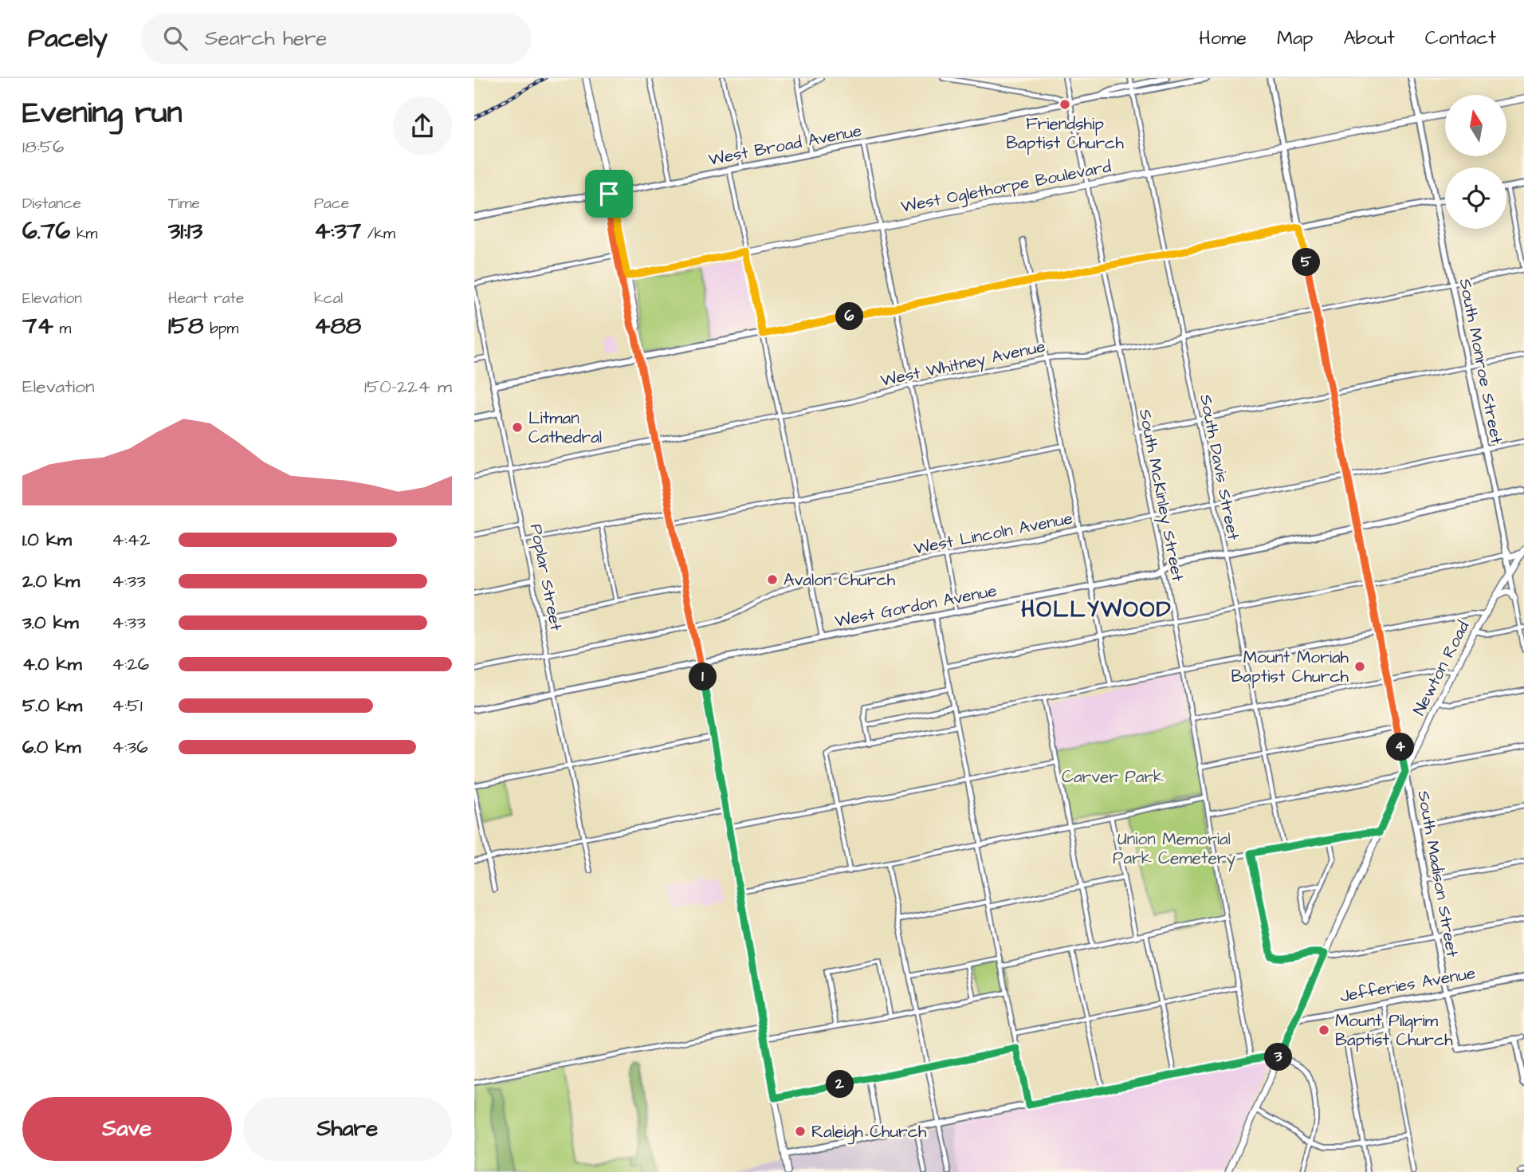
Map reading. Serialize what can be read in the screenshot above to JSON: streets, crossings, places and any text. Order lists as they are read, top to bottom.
{
  "streets": {
    "main road": ["West Oglethorpe Boulevard", "Newton Road"],
    "street": [
      "West Broad Avenue",
      "South Monroe Street",
      "West Whitney Avenue",
      "South Davis Street",
      "South McKinley Street",
      "West Lincoln Avenue",
      "Poplar Street",
      "West Gordon Avenue",
      "South Madison Street",
      "Jefferies Avenue"
    ]
  },
  "crossings": [
    ["West Broad Avenue", "South Davis Street"],
    ["West Broad Avenue", "South McKinley Street"],
    ["West Oglethorpe Boulevard", "South Monroe Street"],
    ["West Oglethorpe Boulevard", "South Davis Street"],
    ["West Oglethorpe Boulevard", "South McKinley Street"],
    ["West Oglethorpe Boulevard", "South Madison Street"],
    ["South Monroe Street", "West Whitney Avenue"],
    ["South Monroe Street", "West Lincoln Avenue"],
    ["South Monroe Street", "West Gordon Avenue"],
    ["South Monroe Street", "Newton Road"],
    ["West Whitney Avenue", "South Davis Street"],
    ["West Whitney Avenue", "South McKinley Street"],
    ["West Whitney Avenue", "Poplar Street"],
    ["West Whitney Avenue", "South Madison Street"],
    ["South Davis Street", "West Lincoln Avenue"],
    ["South Davis Street", "West Gordon Avenue"],
    ["South McKinley Street", "West Lincoln Avenue"],
    ["South McKinley Street", "West Gordon Avenue"],
    ["West Lincoln Avenue", "Poplar Street"],
    ["West Lincoln Avenue", "South Madison Street"],
    ["Poplar Street", "West Gordon Avenue"],
    ["West Gordon Avenue", "South Madison Street"],
    ["Newton Road", "South Madison Street"],
    ["Newton Road", "Jefferies Avenue"],
    ["South Madison Street", "Jefferies Avenue"]
  ],
  "districts": ["HOLLYWOOD"],
  "parks": ["Carver Park", "Union Memorial Park Cemetery"],
  "places": [
    "Friendship Baptist Church",
    "Litman Cathedral",
    "Avalon Church",
    "Mount Moriah Baptist Church",
    "Mount Pilgrim Baptist Church",
    "Raleigh Church"
  ],
  "north": "top",
  "page": {
    "header": "Pacely",
    "search": "Search here",
    "nav": [
      "Home",
      "Map",
      "About",
      "Contact"
    ],
    "heading": ["Evening run", "18:56"],
    "stats": [
      ["Distance", "6.76 km"],
      ["Time", "31:13"],
      ["Pace", "4:37 /km"],
      ["Elevation", "74 m"],
      ["Heart rate", "158 bpm"],
      ["kcal", "488"]
    ],
    "pins": [
      "5",
      "6",
      "1",
      "4",
      "3",
      "2"
    ],
    "chart": ["Elevation", "150–224 m"],
    "list": [
      {
        "name": "1.0 km",
        "note": "4:42"
      },
      {
        "name": "2.0 km",
        "note": "4:33"
      },
      {
        "name": "3.0 km",
        "note": "4:33"
      },
      {
        "name": "4.0 km",
        "note": "4:26"
      },
      {
        "name": "5.0 km",
        "note": "4:51"
      },
      {
        "name": "6.0 km",
        "note": "4:36"
      }
    ],
    "buttons": ["Save", "Share"]
  }
}
